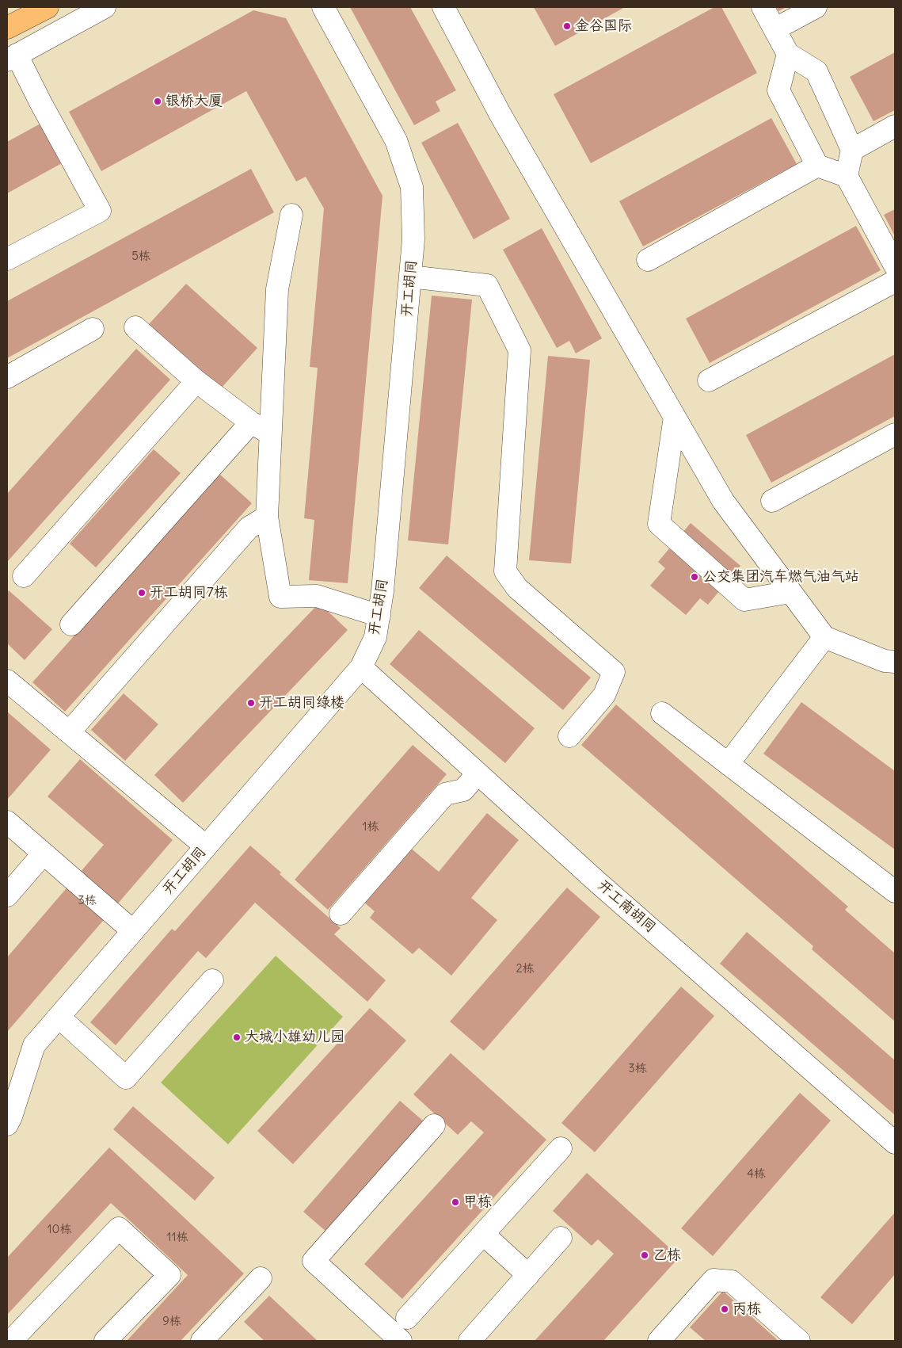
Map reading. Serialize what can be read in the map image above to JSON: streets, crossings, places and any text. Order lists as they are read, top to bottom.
{
  "streets": {
    "street": ["开工胡同", "开工南胡同"]
  },
  "crossings": [
    ["开工胡同", "开工南胡同"]
  ],
  "places": [
    "金谷国际",
    "银桥大厦",
    "公交集团汽车燃气油气站",
    "开工胡同7栋",
    "开工胡同绿楼",
    "大城小雄幼儿园",
    "甲栋",
    "乙栋",
    "丙栋"
  ],
  "house_numbers": [
    "5栋",
    "1栋",
    "3栋",
    "2栋",
    "3栋",
    "4栋",
    "10栋",
    "11栋",
    "9栋"
  ]
}
